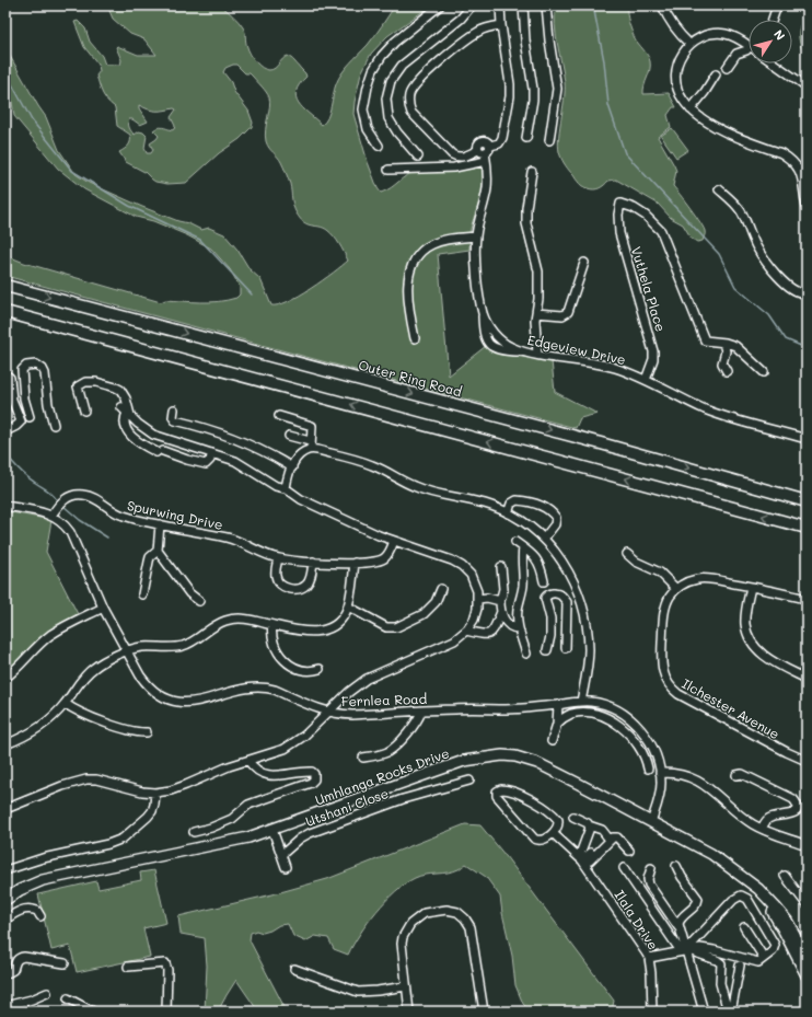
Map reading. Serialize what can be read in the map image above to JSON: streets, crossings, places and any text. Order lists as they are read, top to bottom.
{
  "streets": {
    "highway": ["Outer Ring Road"],
    "main road": ["Umhlanga Rocks Drive"],
    "street": [
      "Vuthela Place",
      "Edgeview Drive",
      "Spurwing Drive",
      "Fernlea Road",
      "Ilchester Avenue",
      "Utshani Close",
      "Ilala Drive"
    ]
  },
  "crossings": [
    ["Vuthela Place", "Edgeview Drive"],
    ["Spurwing Drive", "Fernlea Road"],
    ["Fernlea Road", "Umhlanga Rocks Drive"]
  ],
  "north": "top right"
}
